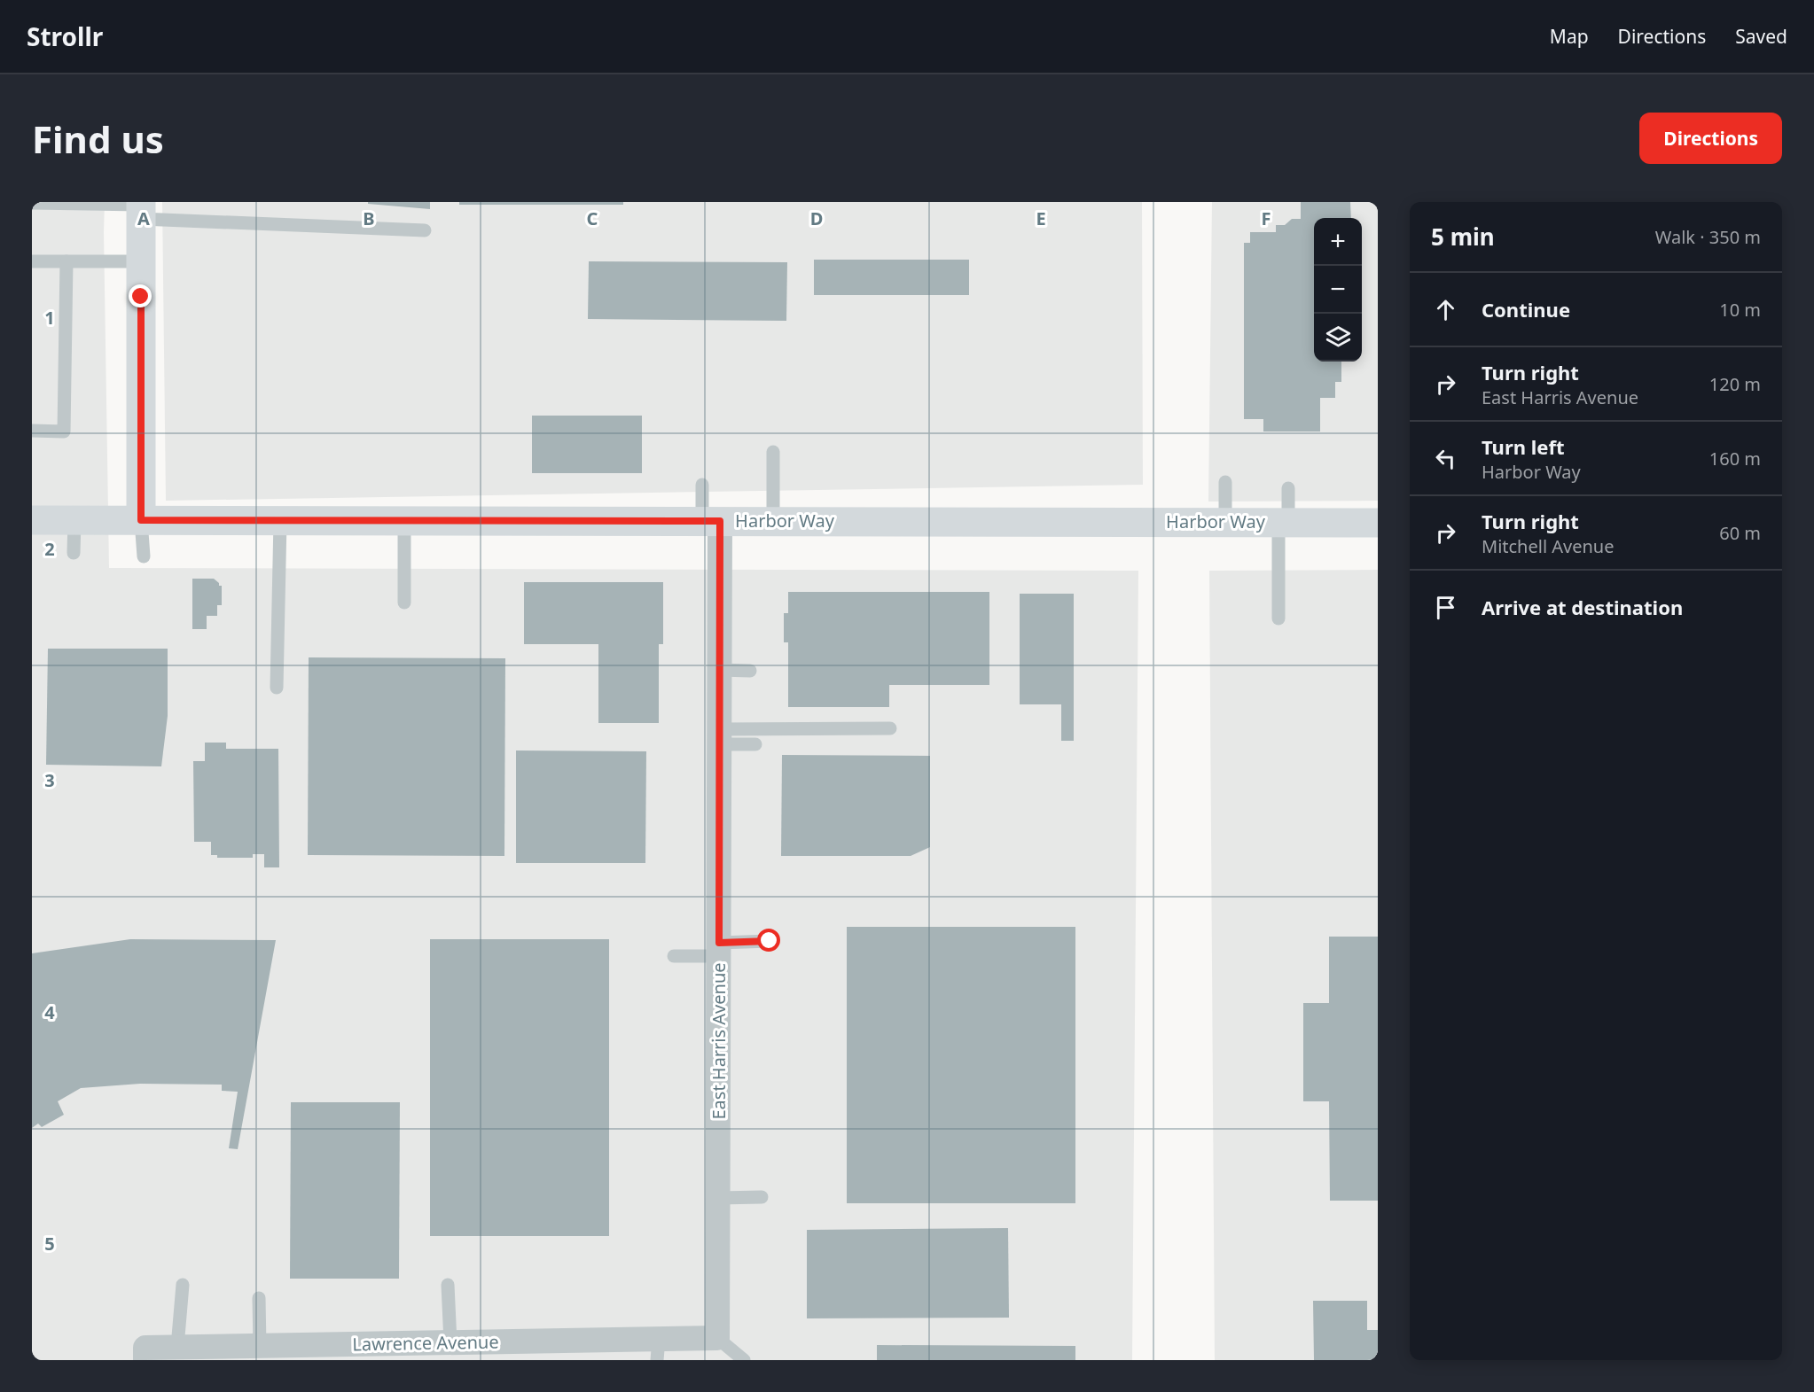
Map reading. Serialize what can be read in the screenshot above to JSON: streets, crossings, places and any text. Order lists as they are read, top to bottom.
{
  "streets": {
    "street": ["Harbor Way", "East Harris Avenue", "Lawrence Avenue"]
  },
  "crossings": [
    ["Harbor Way", "East Harris Avenue"],
    ["East Harris Avenue", "Lawrence Avenue"]
  ],
  "page": {
    "header": "Strollr",
    "nav": ["Map", "Directions", "Saved"],
    "buttons": "Directions",
    "title": "Find us",
    "heading": ["5 min", "Walk · 350 m"],
    "map_buttons": ["+", "−"],
    "list": [
      ["Continue", "10 m"],
      ["Turn right", "East Harris Avenue", "120 m"],
      ["Turn left", "Harbor Way", "160 m"],
      ["Turn right", "Mitchell Avenue", "60 m"],
      "Arrive at destination"
    ]
  },
  "grid": {
    "columns": [
      "A",
      "B",
      "C",
      "D",
      "E",
      "F"
    ],
    "rows": [
      "1",
      "2",
      "3",
      "4",
      "5"
    ]
  }
}
